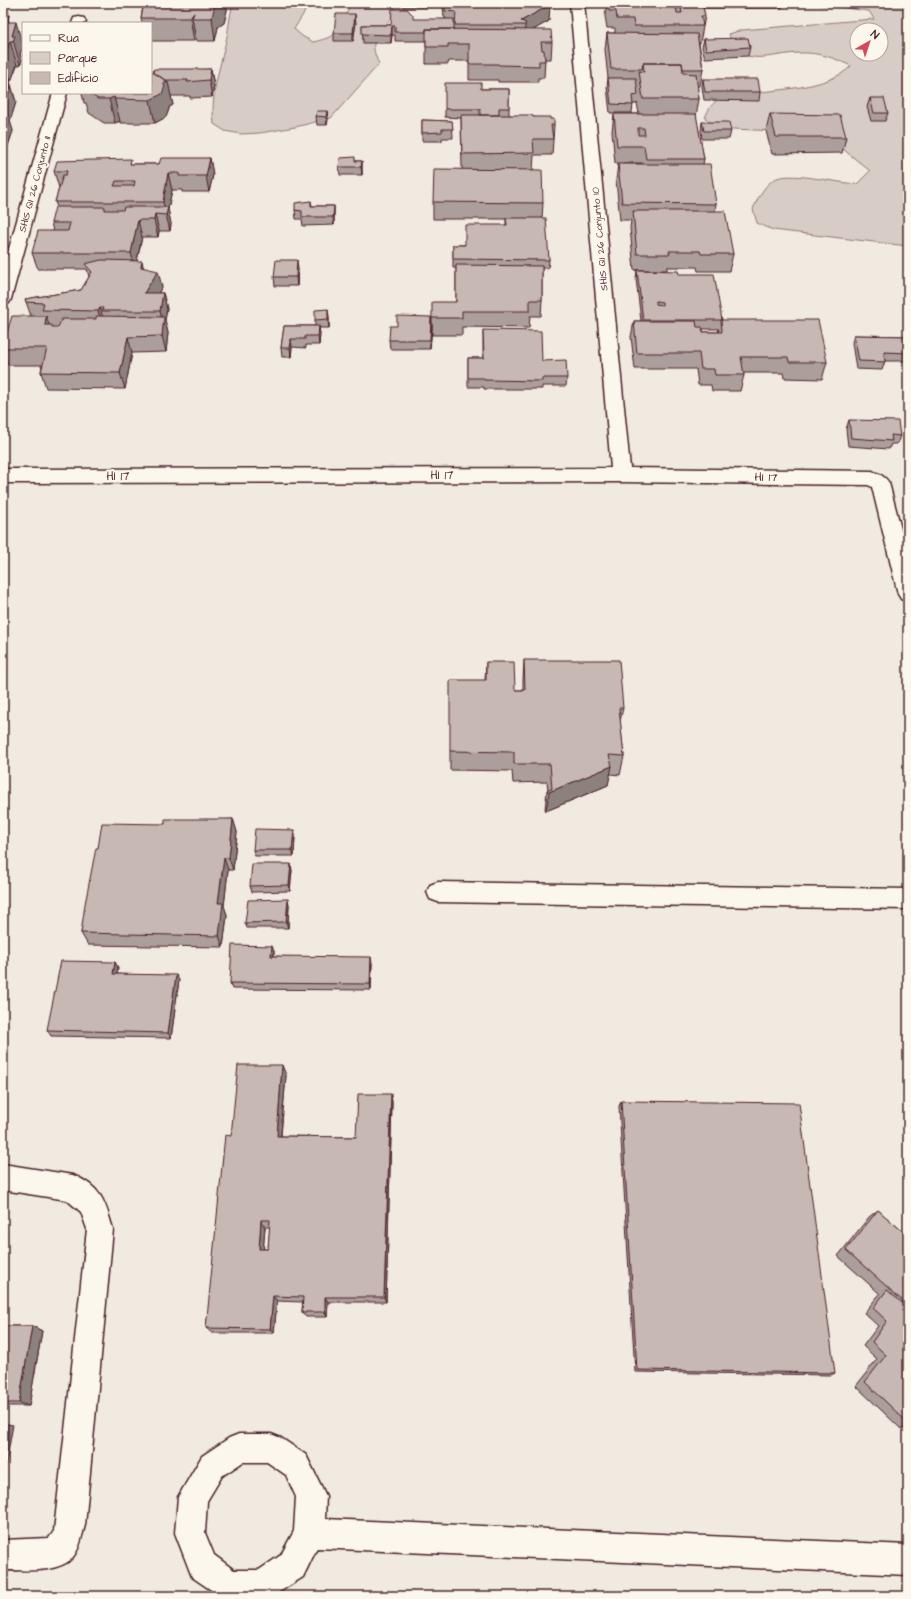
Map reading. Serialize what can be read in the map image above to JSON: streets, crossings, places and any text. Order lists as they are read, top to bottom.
{
  "streets": {
    "street": ["SHIS QI 26 Conjunto 11", "SHIS QI 26 Conjunto 10", "HI 17"]
  },
  "crossings": [
    ["SHIS QI 26 Conjunto 10", "HI 17"]
  ],
  "legend": ["Rua", "Parque", "Edifício"],
  "north": "top right"
}
